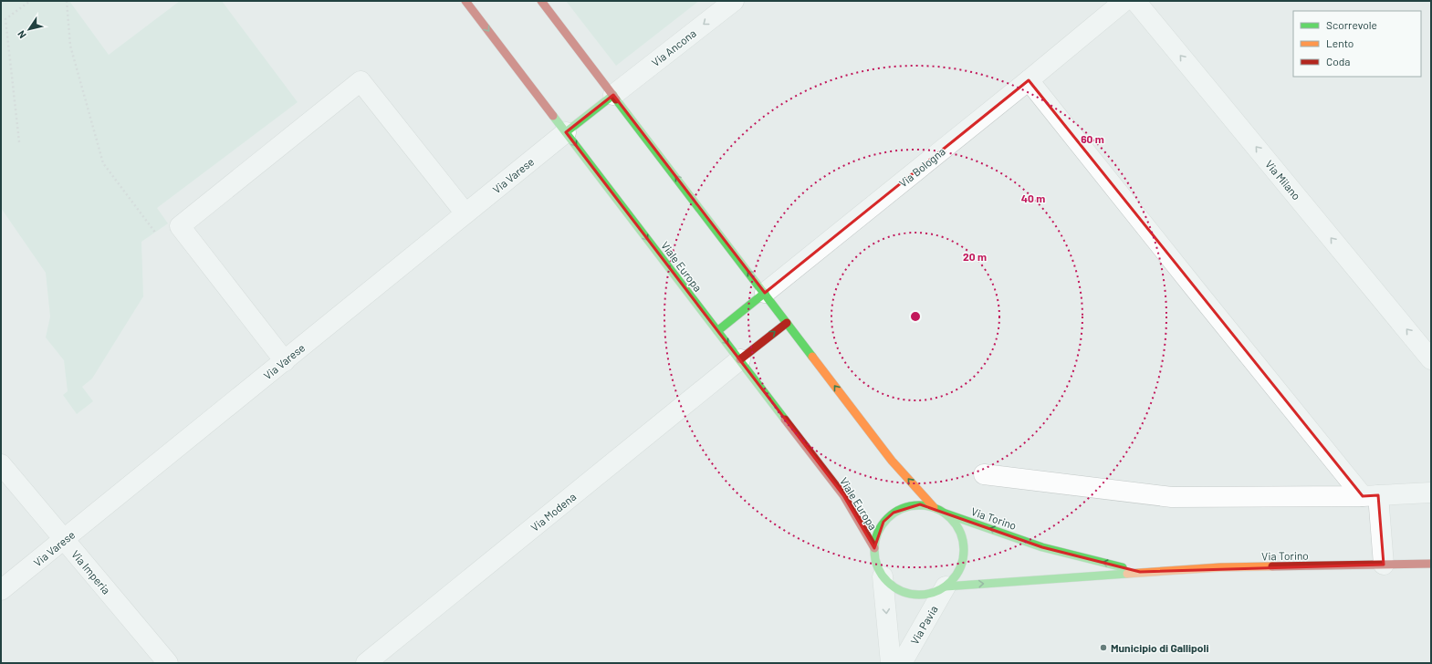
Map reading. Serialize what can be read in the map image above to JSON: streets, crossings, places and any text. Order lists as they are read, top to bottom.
{
  "streets": {
    "street": [
      "Via Ancona",
      "Via Bologna",
      "Via Varese",
      "Via Milano",
      "Viale Europa",
      "Via Modena",
      "Via Torino",
      "Via Imperia",
      "Via Pavia"
    ]
  },
  "crossings": [
    ["Via Bologna", "Viale Europa"],
    ["Via Varese", "Viale Europa"],
    ["Via Varese", "Via Imperia"],
    ["Viale Europa", "Via Modena"],
    ["Viale Europa", "Via Torino"],
    ["Viale Europa", "Via Pavia"],
    ["Via Torino", "Via Pavia"]
  ],
  "one_way": ["Via Ancona"],
  "places": ["Municipio di Gallipoli"],
  "legend": ["Scorrevole", "Lento", "Coda"],
  "north": "bottom left",
  "rings": ["60 m", "40 m", "20 m"]
}
